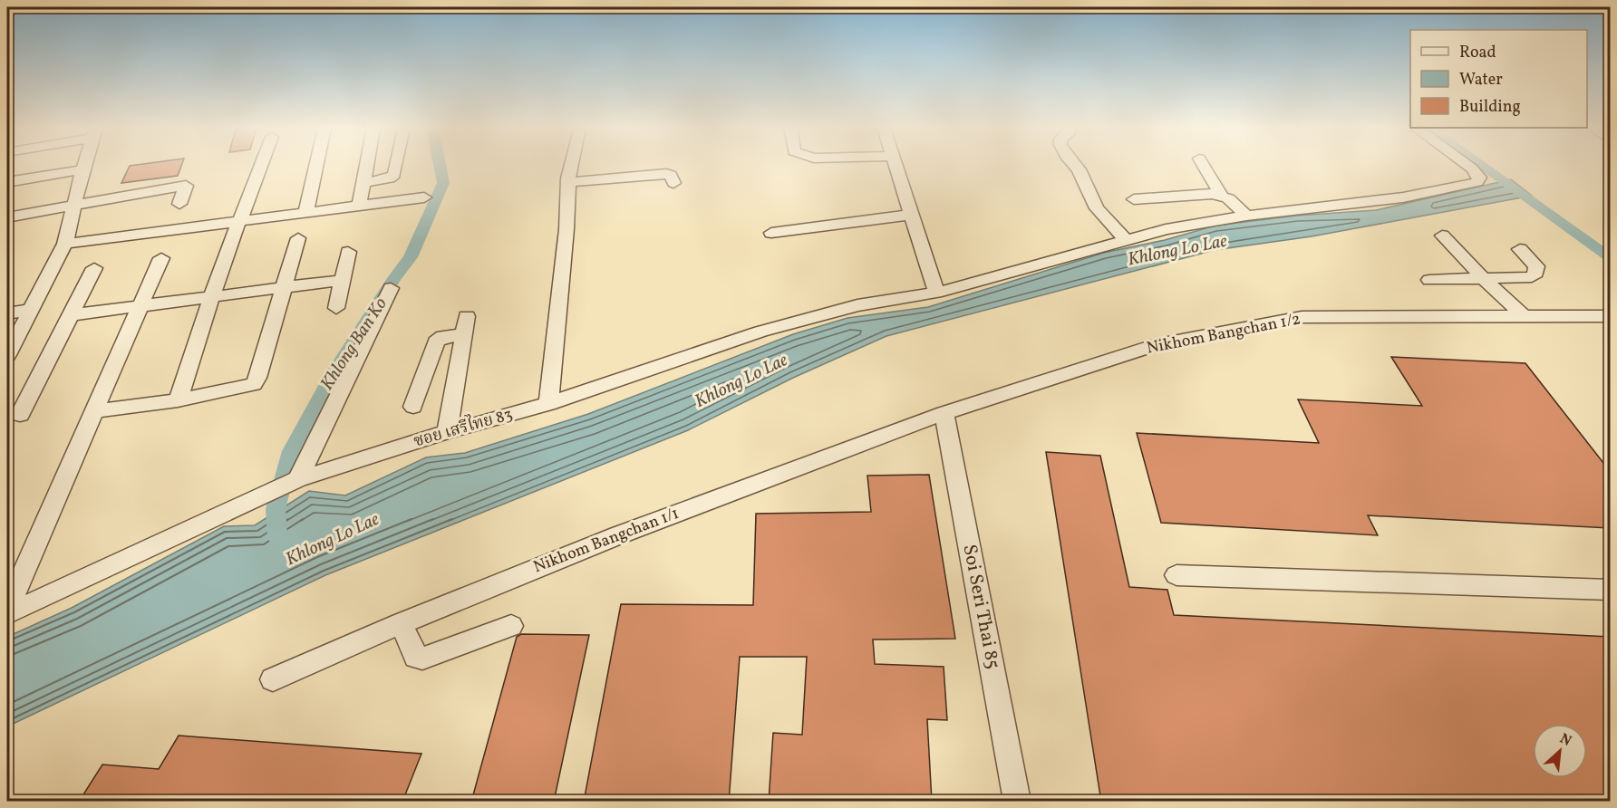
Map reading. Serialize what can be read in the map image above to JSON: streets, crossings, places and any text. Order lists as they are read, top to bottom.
{
  "streets": {
    "street": [
      "Nikhom Bangchan 1/2",
      "ซอย เสรีไทย 83",
      "Nikhom Bangchan 1/1",
      "Soi Seri Thai 85"
    ]
  },
  "crossings": [
    ["Nikhom Bangchan 1/2", "Nikhom Bangchan 1/1"],
    ["Nikhom Bangchan 1/2", "Soi Seri Thai 85"],
    ["Nikhom Bangchan 1/1", "Soi Seri Thai 85"]
  ],
  "water": ["Khlong Lo Lae", "Khlong Ban Ko"],
  "legend": ["Road", "Water", "Building"],
  "north": "top right"
}
